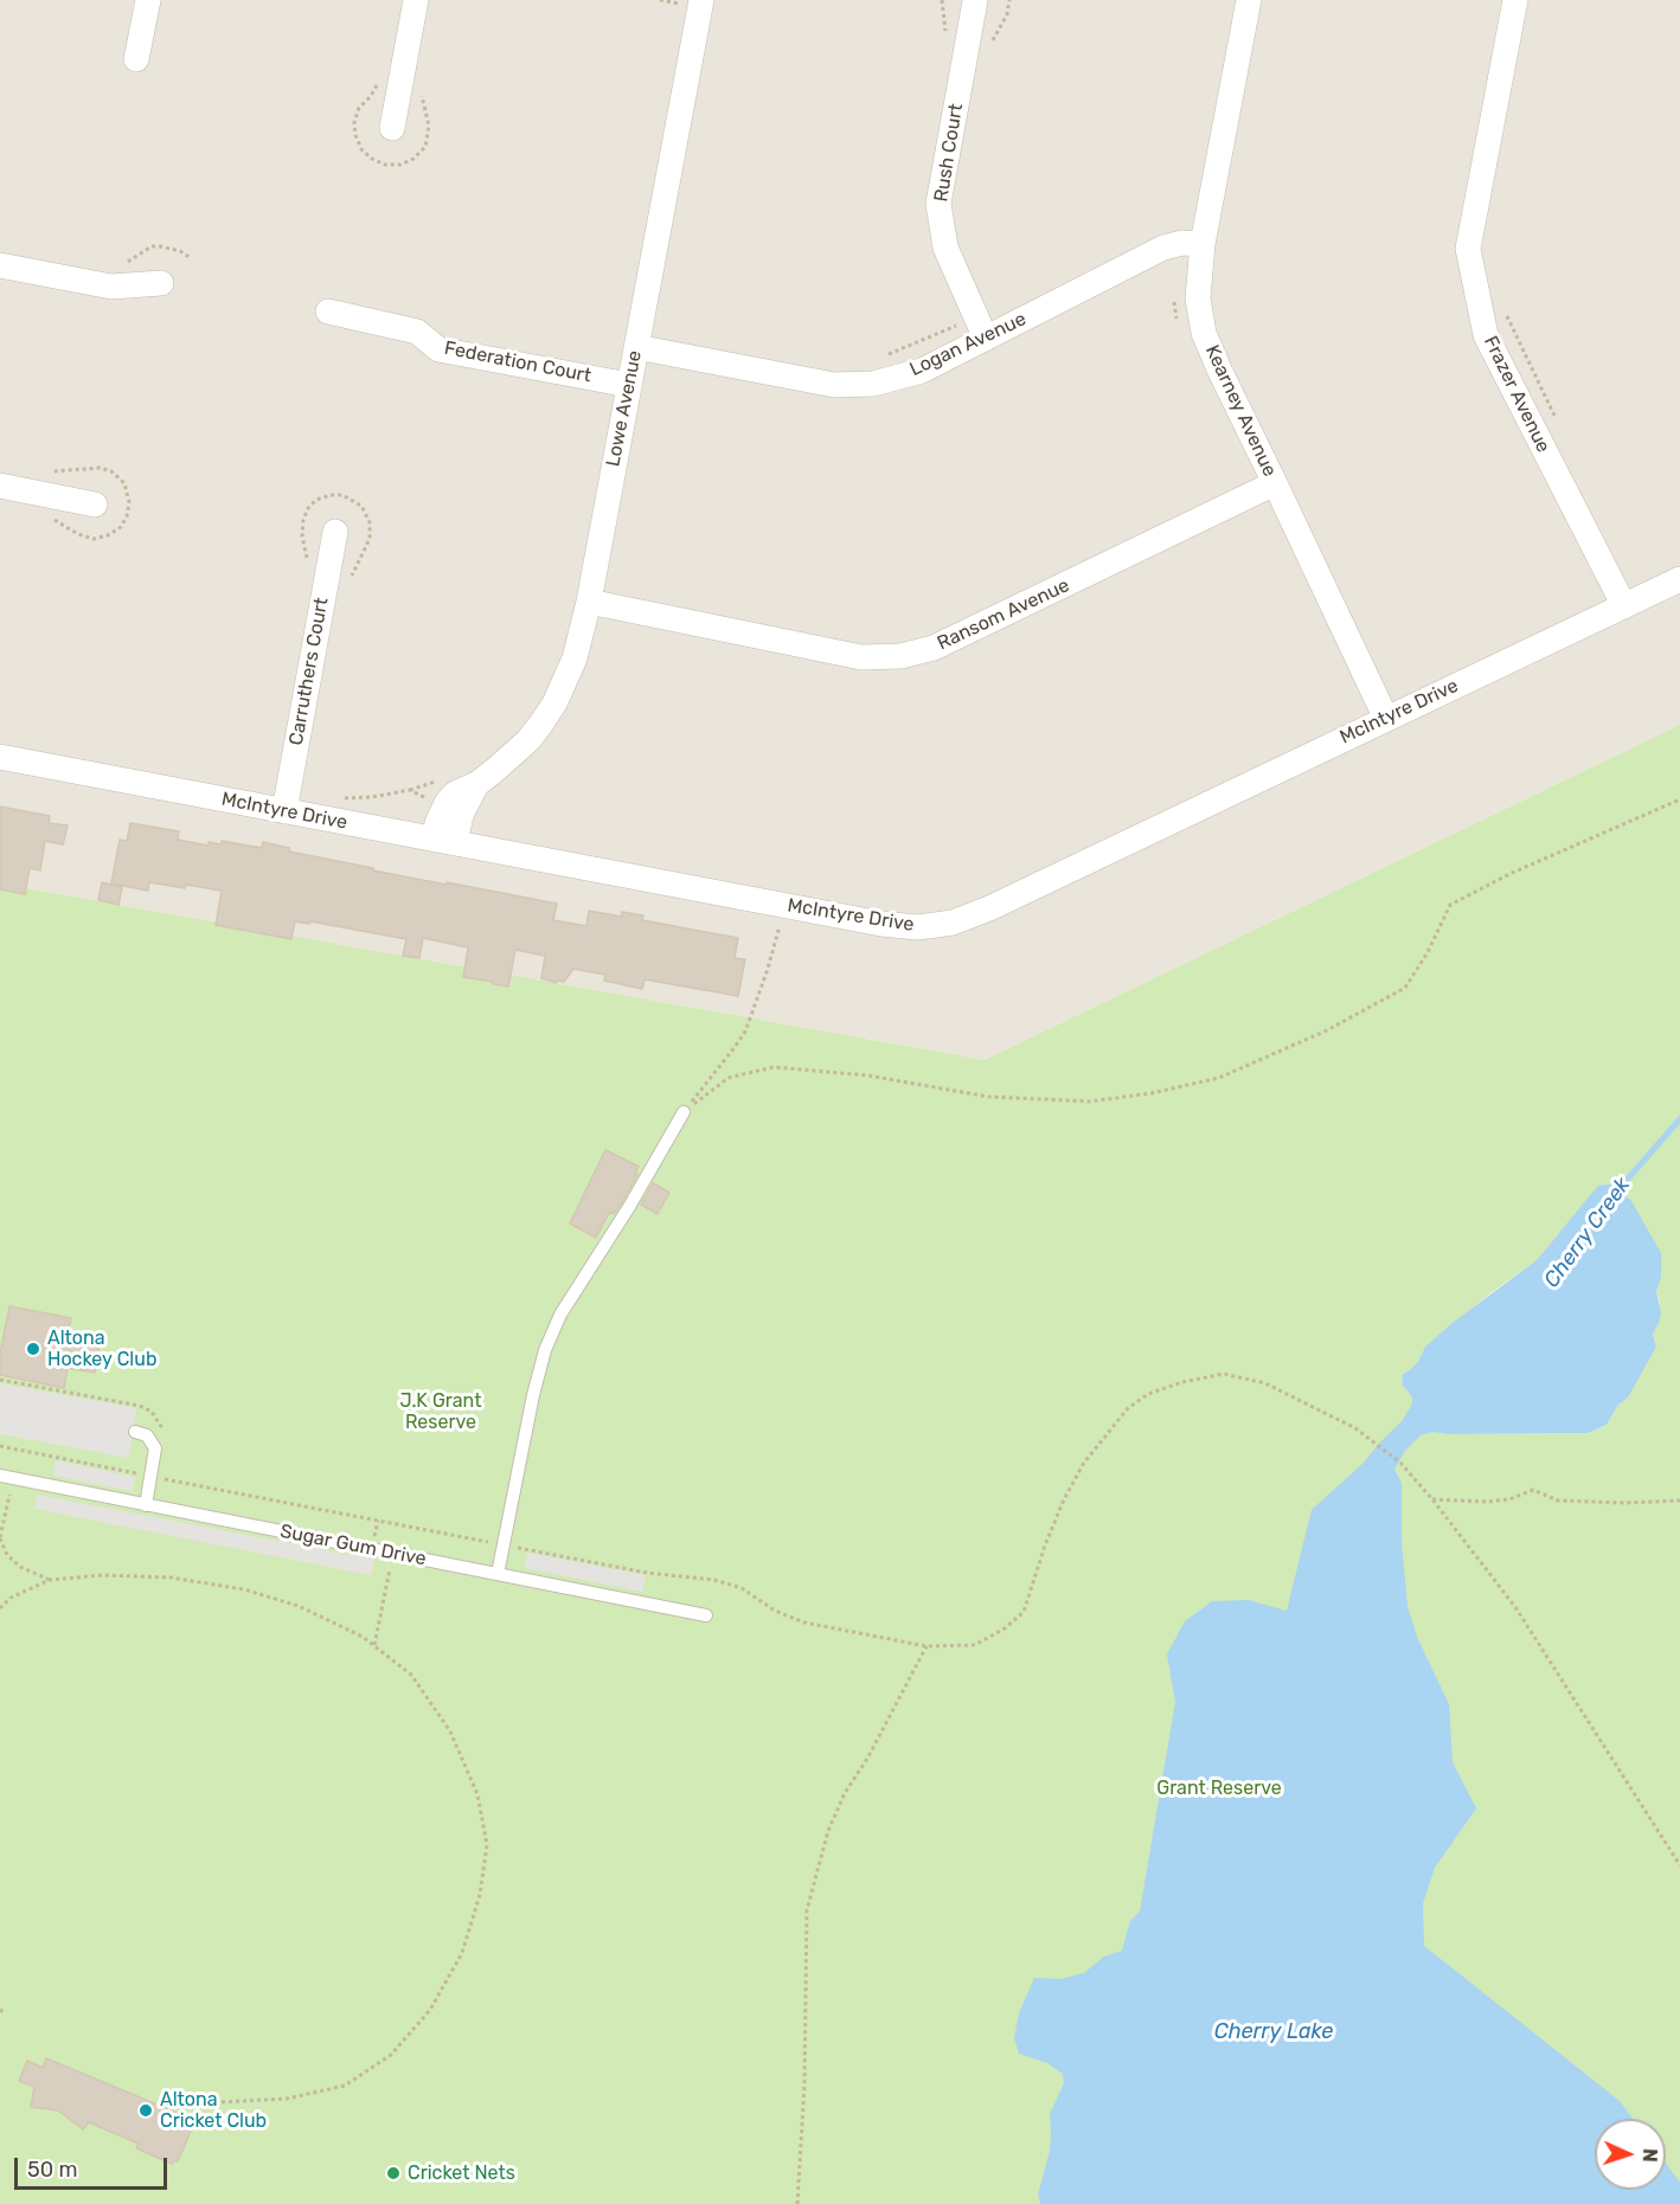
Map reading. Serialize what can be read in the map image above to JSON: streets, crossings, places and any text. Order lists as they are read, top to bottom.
{
  "streets": {
    "street": [
      "Rush Court",
      "Logan Avenue",
      "Federation Court",
      "Frazer Avenue",
      "Lowe Avenue",
      "Kearney Avenue",
      "Ransom Avenue",
      "Carruthers Court",
      "McIntyre Drive"
    ],
    "lane": ["Sugar Gum Drive"]
  },
  "crossings": [
    ["Rush Court", "Logan Avenue"],
    ["Logan Avenue", "Lowe Avenue"],
    ["Logan Avenue", "Kearney Avenue"],
    ["Federation Court", "Lowe Avenue"],
    ["Frazer Avenue", "McIntyre Drive"],
    ["Lowe Avenue", "Ransom Avenue"],
    ["Lowe Avenue", "McIntyre Drive"],
    ["Kearney Avenue", "Ransom Avenue"],
    ["Kearney Avenue", "McIntyre Drive"],
    ["Carruthers Court", "McIntyre Drive"]
  ],
  "water": ["Cherry Creek", "Cherry Lake"],
  "parks": ["J.K Grant Reserve", "Grant Reserve"],
  "places": ["Altona Hockey Club", "Altona Cricket Club", "Cricket Nets"],
  "scale_bar": "50 m",
  "north": "right"
}
